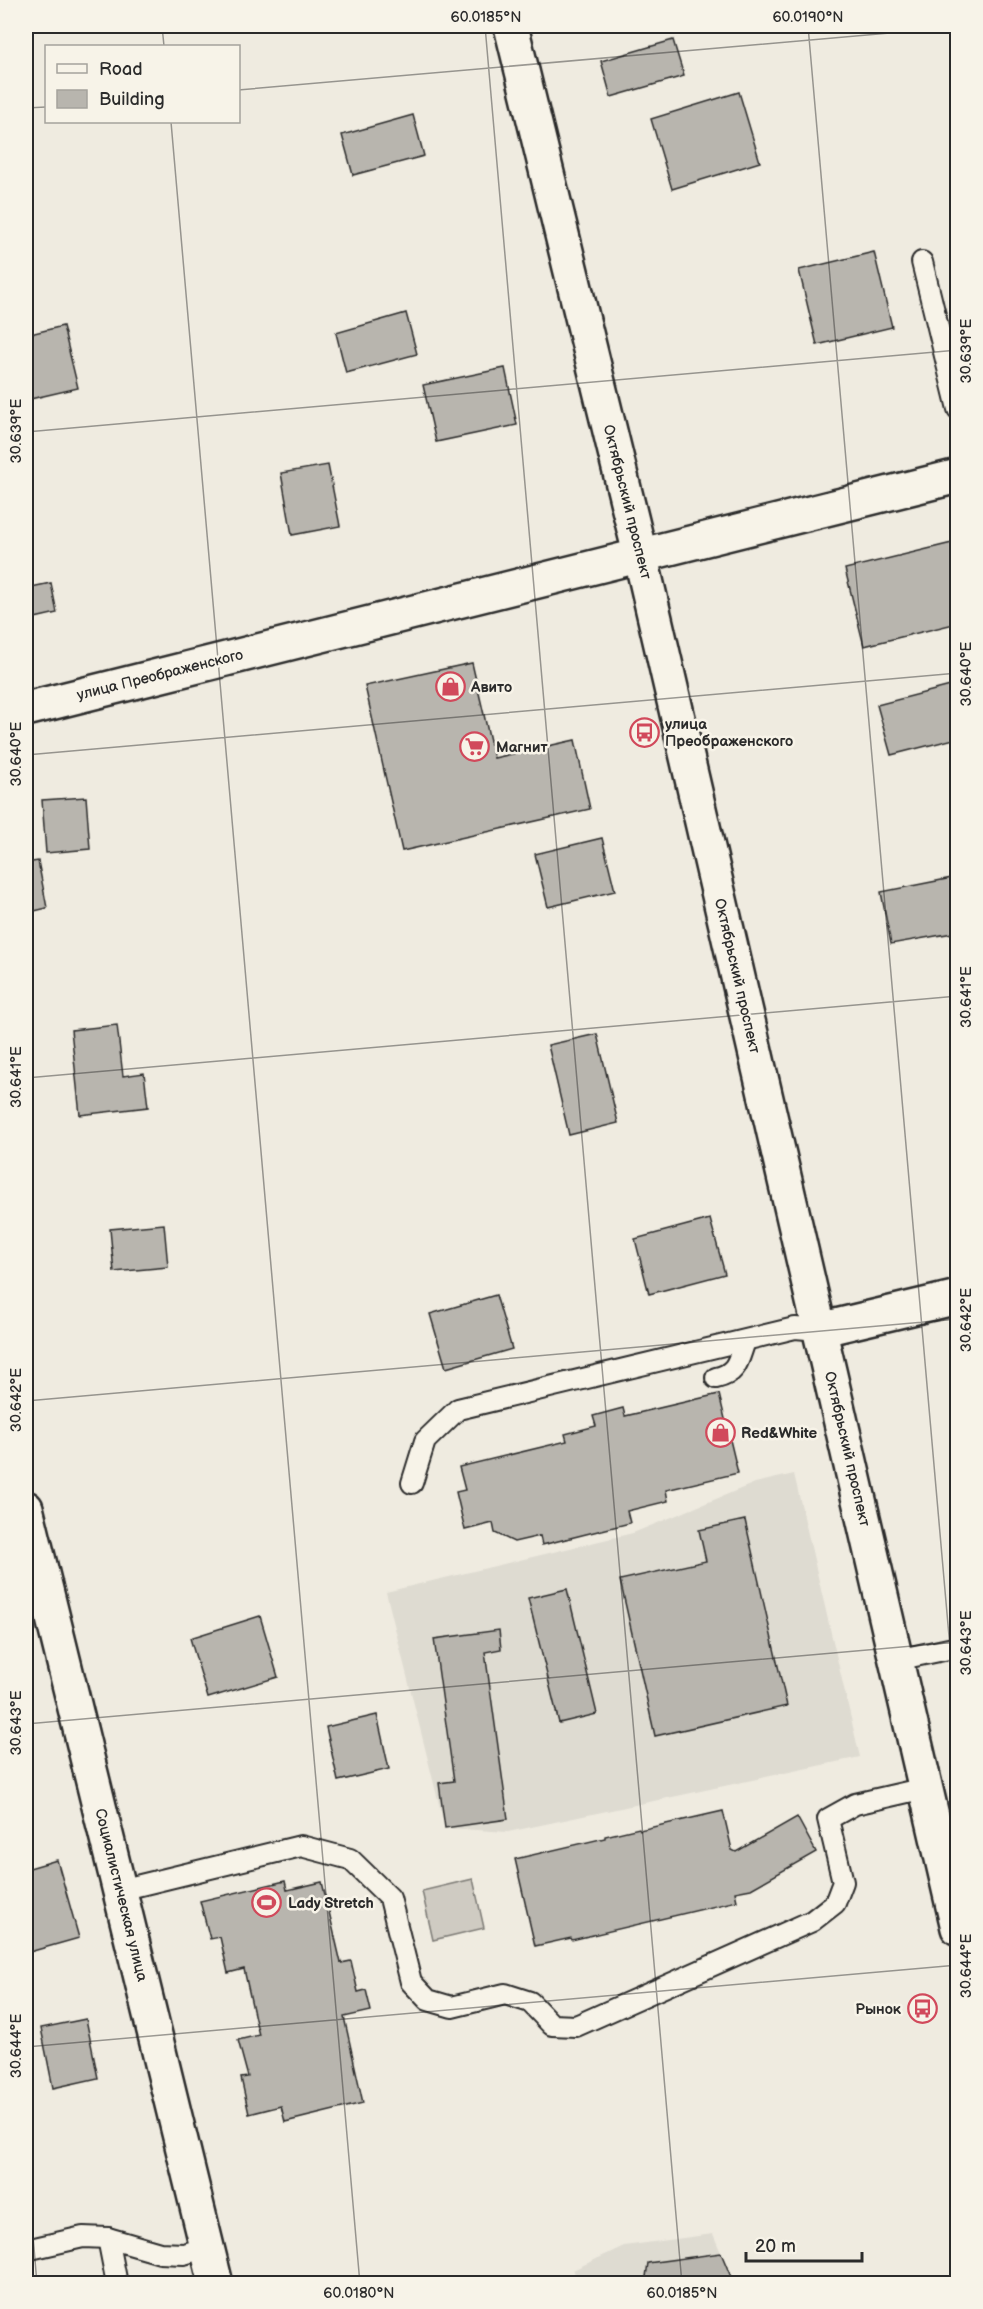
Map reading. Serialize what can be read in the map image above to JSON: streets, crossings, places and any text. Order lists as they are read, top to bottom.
{
  "streets": {
    "street": ["Октябрьский проспект", "улица Преображенского", "Социалистическая улица"]
  },
  "crossings": [
    ["Октябрьский проспект", "улица Преображенского"]
  ],
  "places": {
    "shop": ["Авито", "Red&White"],
    "bus stop": ["улица Преображенского", "Рынок"],
    "supermarket": ["Магнит"],
    "sports": ["Lady Stretch"]
  },
  "legend": ["Road", "Building"],
  "scale_bar": "20 m",
  "coordinates": [
    "60.0185°N",
    "60.0190°N",
    "30.639°E",
    "30.640°E",
    "30.641°E",
    "30.642°E",
    "30.643°E",
    "30.644°E",
    "60.0180°N"
  ]
}
